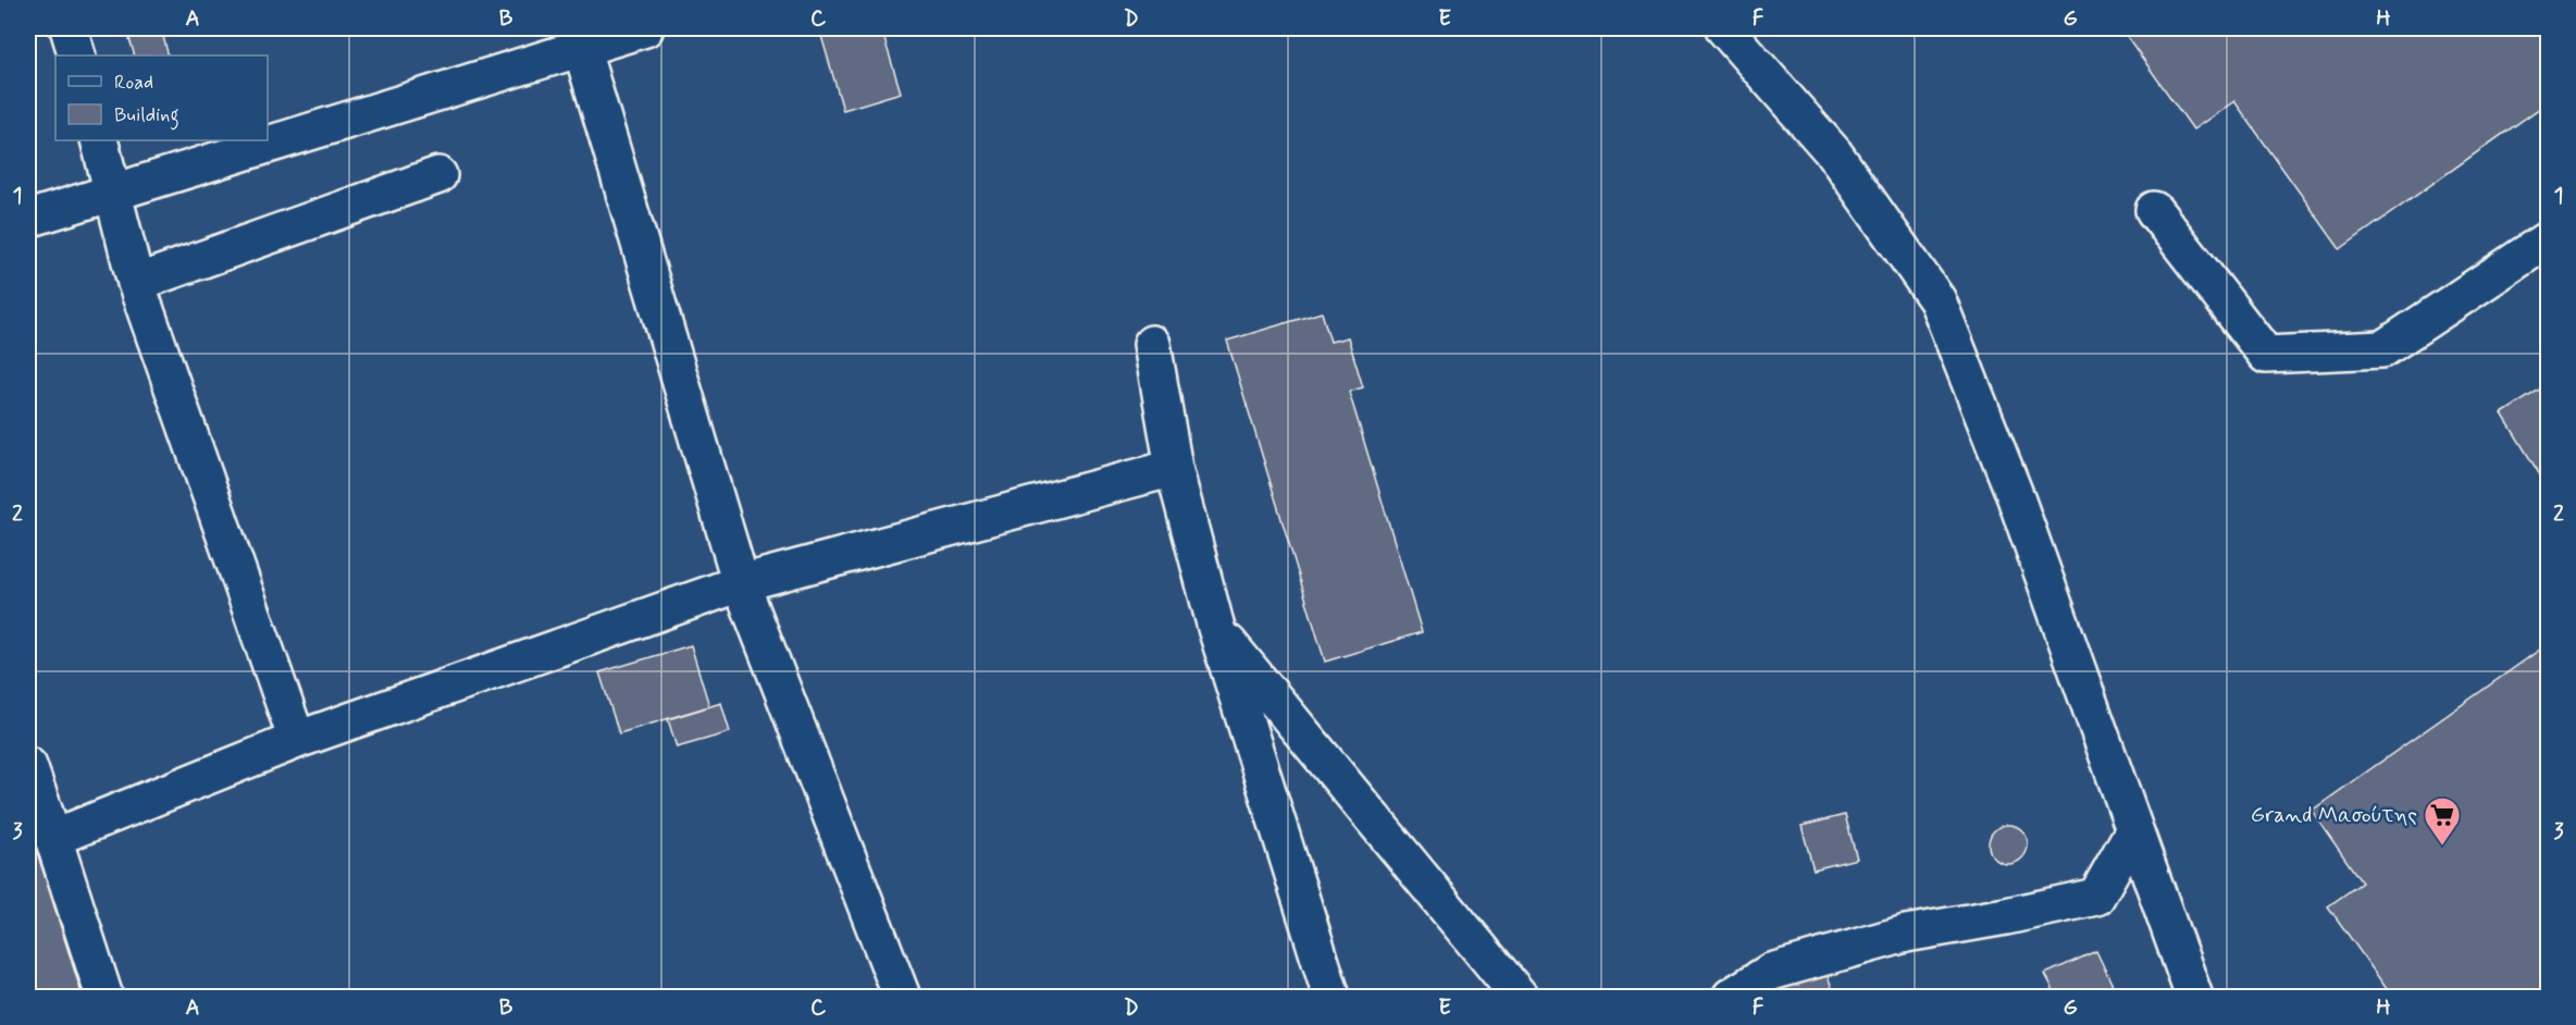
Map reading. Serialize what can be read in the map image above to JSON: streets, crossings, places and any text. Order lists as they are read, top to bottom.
{
  "places": {
    "supermarket": ["Grand Μασούτης"]
  },
  "legend": ["Road", "Building"],
  "grid": {
    "columns": [
      "A",
      "B",
      "C",
      "D",
      "E",
      "F",
      "G",
      "H"
    ],
    "rows": ["1", "2", "3"]
  }
}
